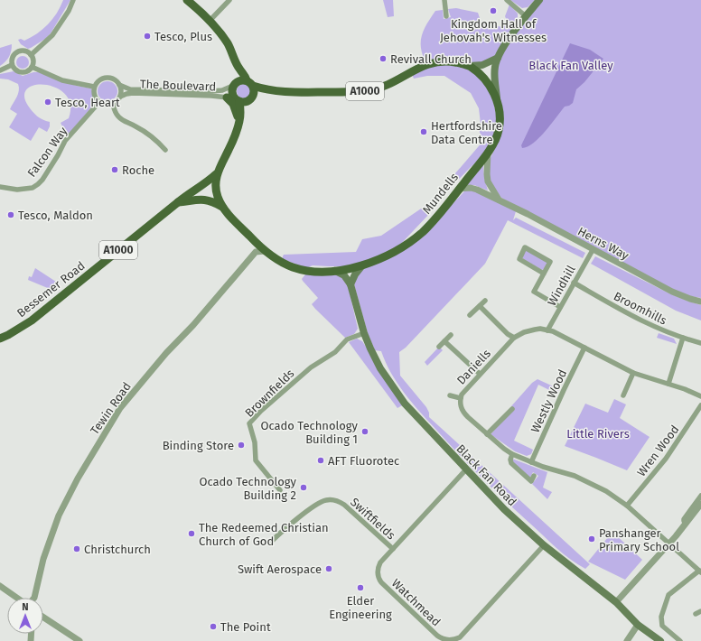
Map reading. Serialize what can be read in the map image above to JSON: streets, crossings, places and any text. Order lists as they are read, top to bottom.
{
  "streets": {
    "main road": [
      "A1000",
      "Mundells",
      "Bessemer Road",
      "Black Fan Road"
    ],
    "street": [
      "The Boulevard",
      "Falcon Way",
      "Herns Way",
      "Windhill",
      "Broomhills",
      "Daniells",
      "Brownfields",
      "Westly Wood",
      "Tewin Road",
      "Wren Wood",
      "Swiftfields",
      "Watchmead"
    ]
  },
  "crossings": [
    ["The Boulevard", "A1000"],
    ["The Boulevard", "Falcon Way"],
    ["The Boulevard", "Mundells"],
    ["A1000", "Mundells"],
    ["A1000", "Bessemer Road"],
    ["Mundells", "Herns Way"],
    ["Mundells", "Bessemer Road"],
    ["Mundells", "Tewin Road"],
    ["Herns Way", "Windhill"],
    ["Windhill", "Broomhills"],
    ["Windhill", "Daniells"],
    ["Daniells", "Westly Wood"],
    ["Daniells", "Wren Wood"],
    ["Brownfields", "Black Fan Road"],
    ["Black Fan Road", "Watchmead"],
    ["Swiftfields", "Watchmead"]
  ],
  "parks": ["Black Fan Valley", "Little Rivers"],
  "places": [
    "Kingdom Hall of Jehovah's Witnesses",
    "Tesco, Plus",
    "Revivall Church",
    "Tesco, Heart",
    "Hertfordshire Data Centre",
    "Roche",
    "Tesco, Maldon",
    "Ocado Technology Building 1",
    "Binding Store",
    "AFT Fluorotec",
    "Ocado Technology Building 2",
    "The Redeemed Christian Church of God",
    "Panshanger Primary School",
    "Christchurch",
    "Swift Aerospace",
    "Elder Engineering",
    "The Point"
  ],
  "north": "top"
}
